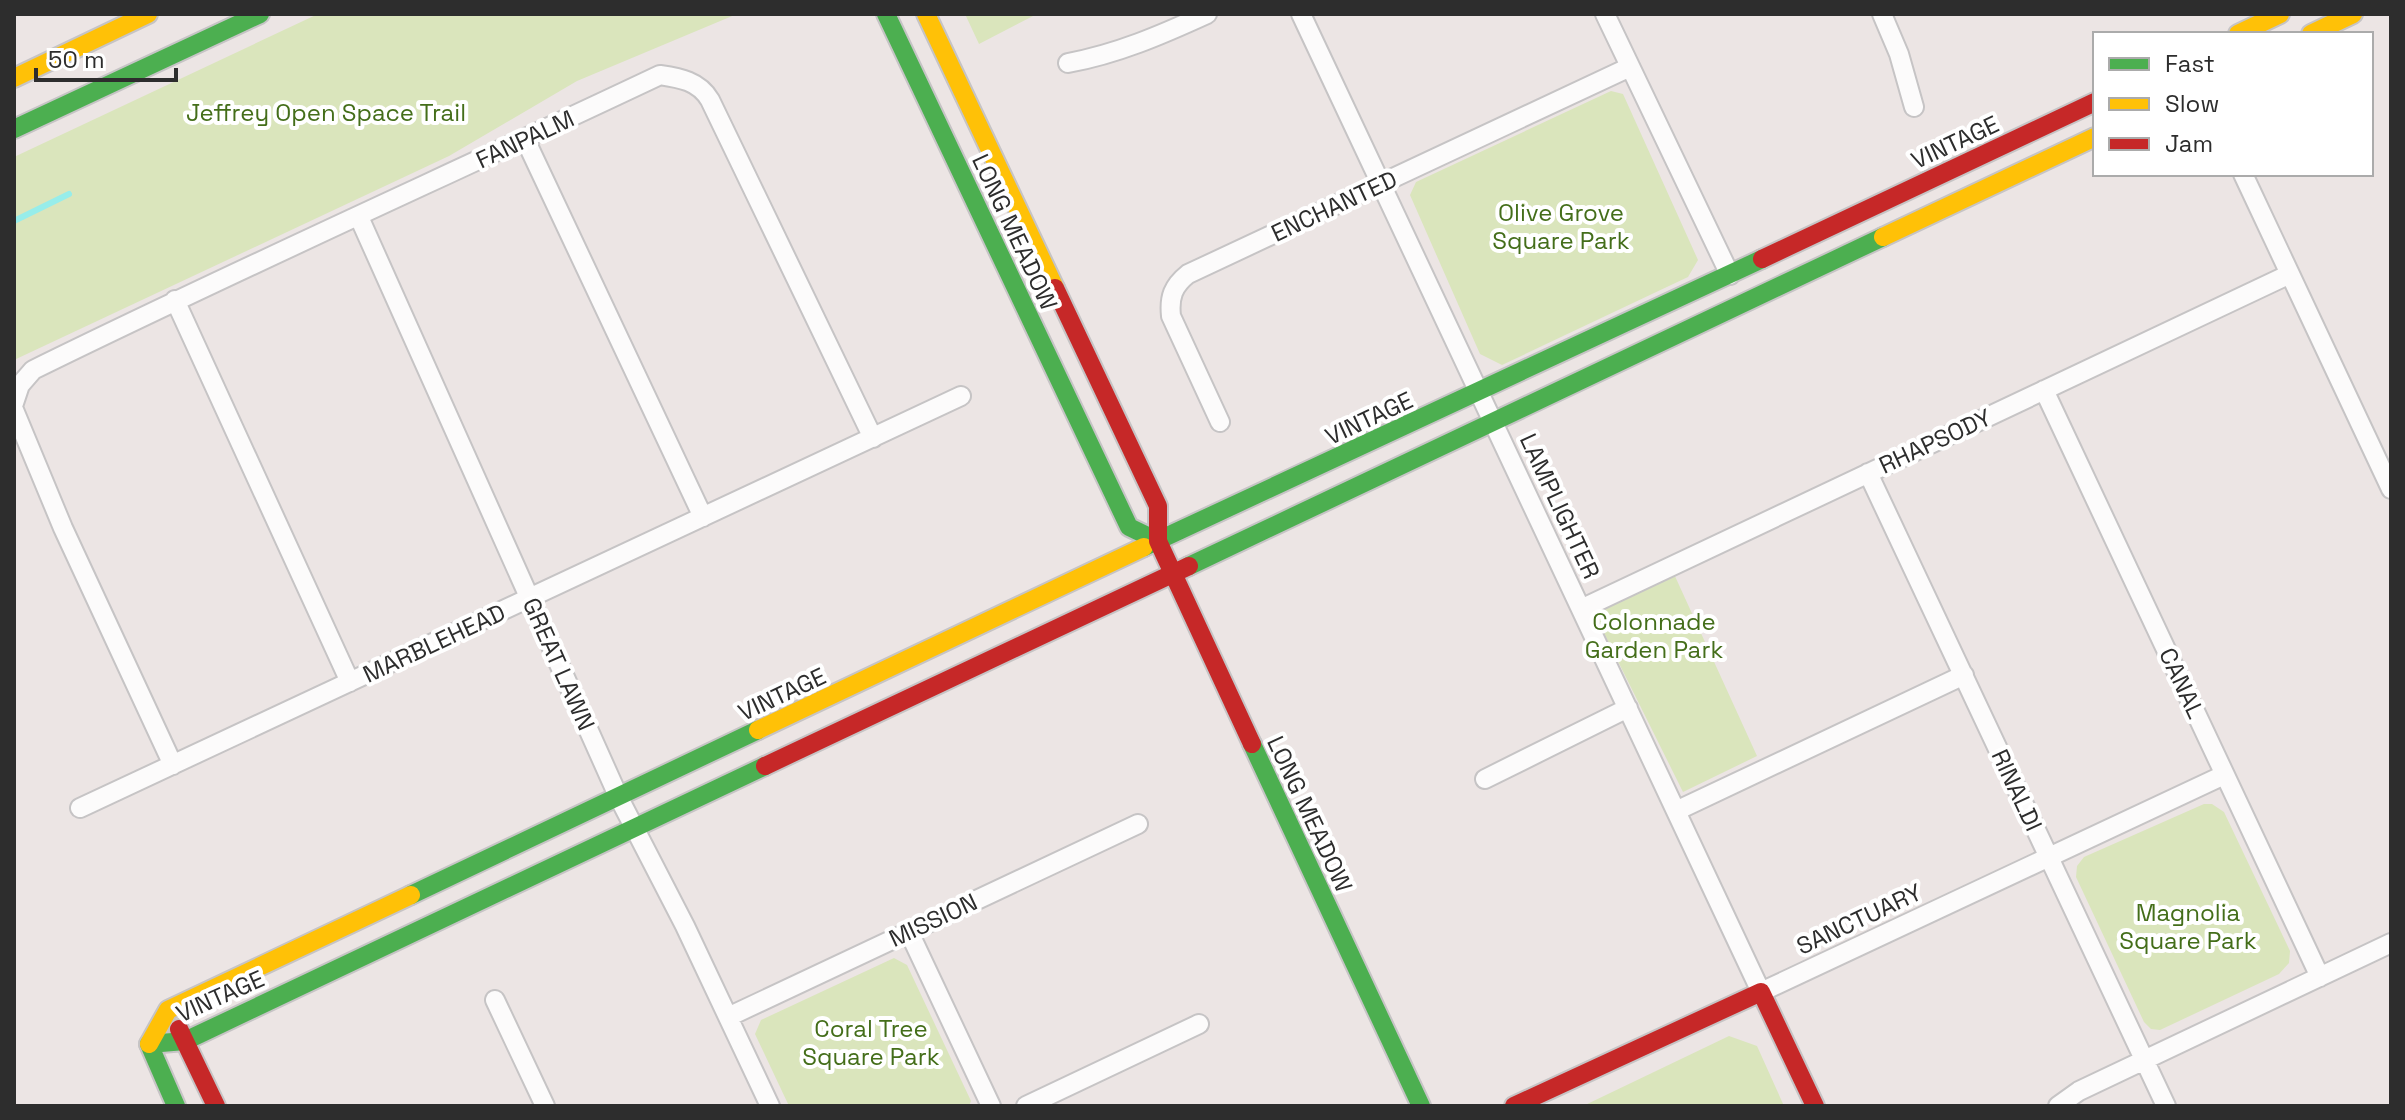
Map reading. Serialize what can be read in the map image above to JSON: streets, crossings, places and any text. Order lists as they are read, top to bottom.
{
  "streets": {
    "street": [
      "FANPALM",
      "VINTAGE",
      "ENCHANTED",
      "LONG MEADOW",
      "RHAPSODY",
      "LAMPLIGHTER",
      "MARBLEHEAD",
      "GREAT LAWN",
      "CANAL",
      "RINALDI",
      "SANCTUARY",
      "MISSION"
    ]
  },
  "crossings": [
    ["FANPALM", "MARBLEHEAD"],
    ["FANPALM", "GREAT LAWN"],
    ["VINTAGE", "LONG MEADOW"],
    ["VINTAGE", "LAMPLIGHTER"],
    ["VINTAGE", "GREAT LAWN"],
    ["ENCHANTED", "LAMPLIGHTER"],
    ["RHAPSODY", "LAMPLIGHTER"],
    ["RHAPSODY", "CANAL"],
    ["RHAPSODY", "RINALDI"],
    ["LAMPLIGHTER", "SANCTUARY"],
    ["MARBLEHEAD", "GREAT LAWN"],
    ["GREAT LAWN", "MISSION"],
    ["CANAL", "SANCTUARY"],
    ["RINALDI", "SANCTUARY"]
  ],
  "parks": [
    "Jeffrey Open Space Trail",
    "Olive Grove Square Park",
    "Colonnade Garden Park",
    "Magnolia Square Park",
    "Coral Tree Square Park"
  ],
  "legend": ["Fast", "Slow", "Jam"],
  "scale_bar": "50 m"
}
